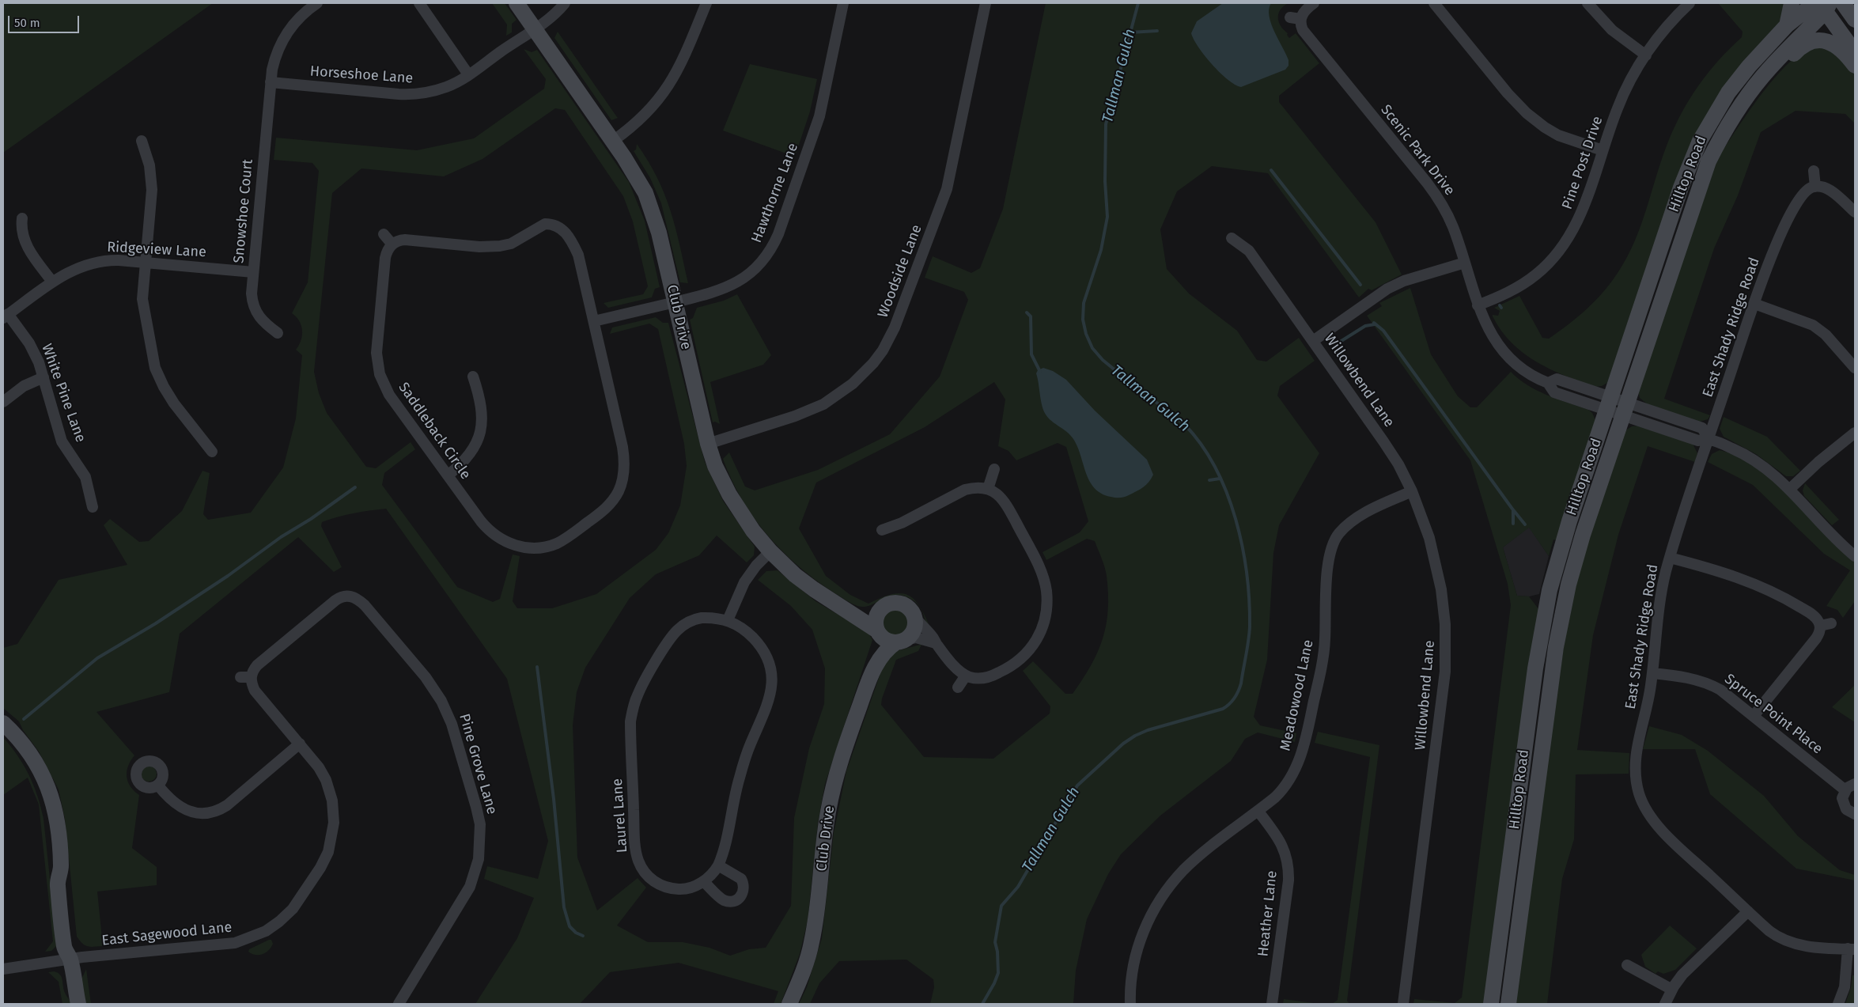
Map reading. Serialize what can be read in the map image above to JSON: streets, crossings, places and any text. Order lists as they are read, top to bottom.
{
  "streets": {
    "main road": ["Hilltop Road", "Club Drive"],
    "street": [
      "Horseshoe Lane",
      "Scenic Park Drive",
      "Pine Post Drive",
      "Hawthorne Lane",
      "Snowshoe Court",
      "Ridgeview Lane",
      "Woodside Lane",
      "East Shady Ridge Road",
      "Willowbend Lane",
      "White Pine Lane",
      "Saddleback Circle",
      "Meadowood Lane",
      "Spruce Point Place",
      "Pine Grove Lane",
      "Laurel Lane",
      "Heather Lane",
      "East Sagewood Lane"
    ]
  },
  "crossings": [
    ["Horseshoe Lane", "Snowshoe Court"],
    ["Horseshoe Lane", "Club Drive"],
    ["Scenic Park Drive", "Pine Post Drive"],
    ["Scenic Park Drive", "Hilltop Road"],
    ["Hawthorne Lane", "Club Drive"],
    ["Hawthorne Lane", "Saddleback Circle"],
    ["Snowshoe Court", "Ridgeview Lane"],
    ["Ridgeview Lane", "White Pine Lane"],
    ["Woodside Lane", "Club Drive"],
    ["East Shady Ridge Road", "Spruce Point Place"],
    ["Willowbend Lane", "Meadowood Lane"],
    ["Meadowood Lane", "Heather Lane"],
    ["Pine Grove Lane", "East Sagewood Lane"]
  ],
  "water": ["Tallman Gulch"],
  "scale_bar": "50 m"
}
